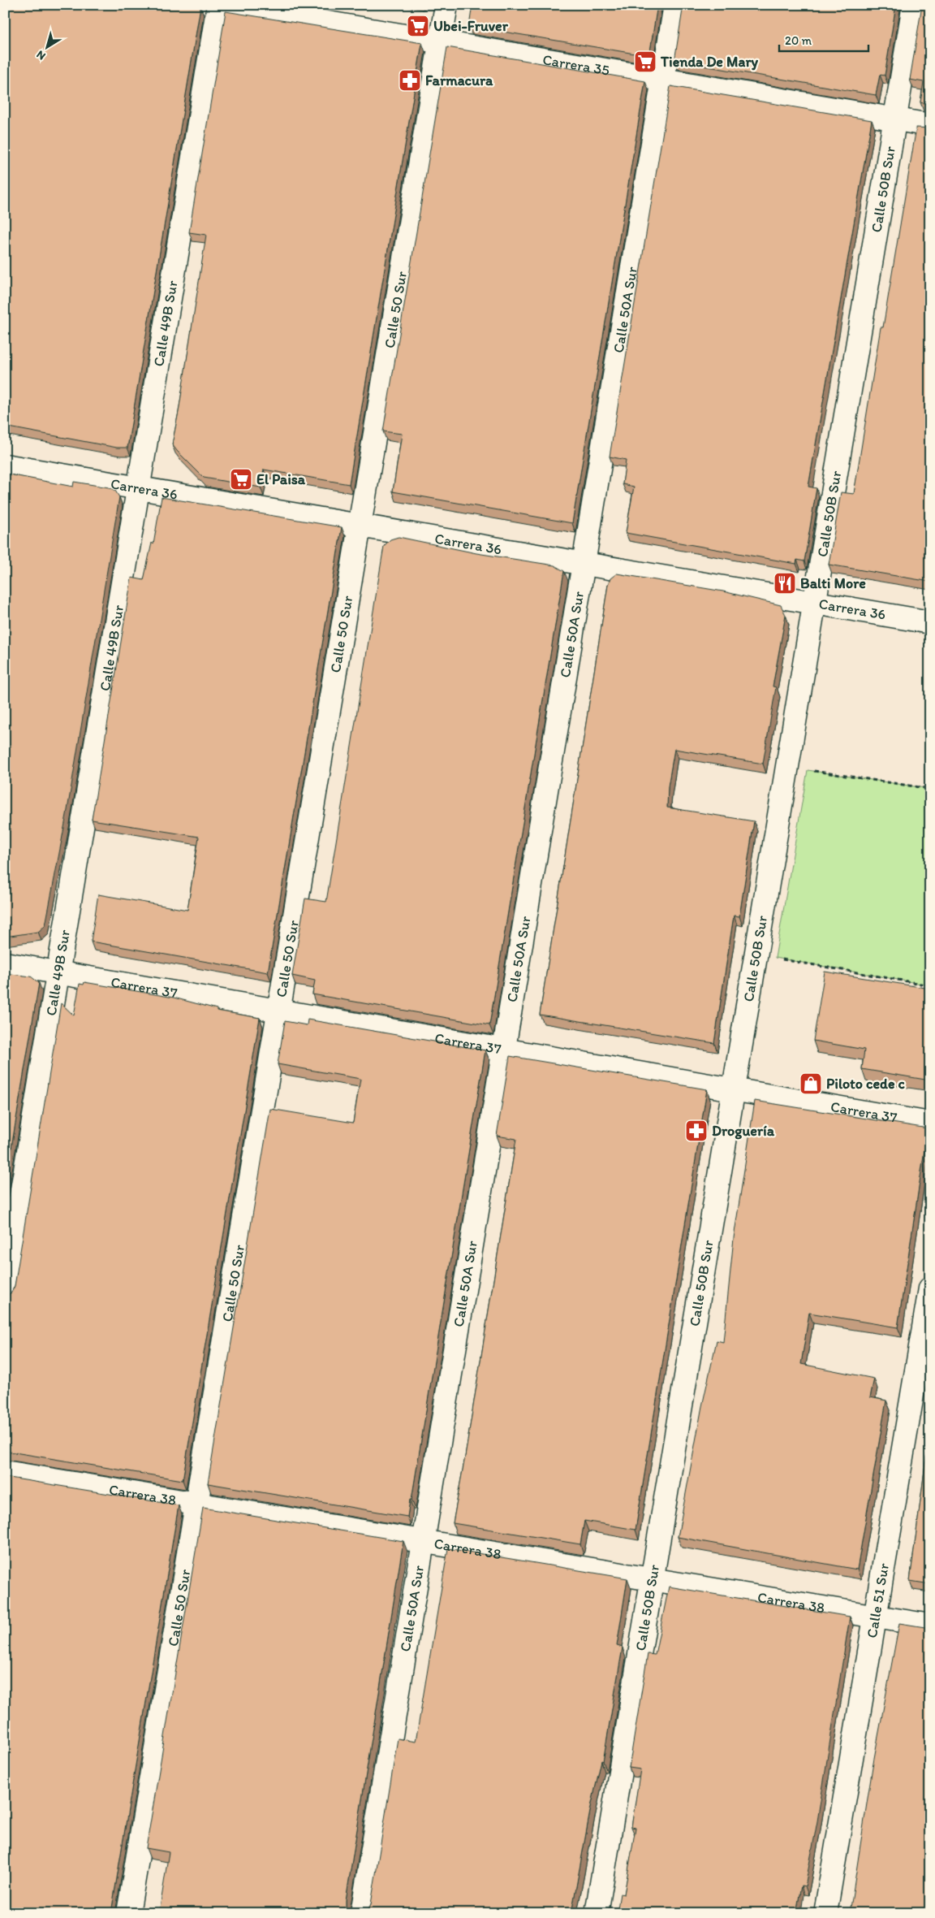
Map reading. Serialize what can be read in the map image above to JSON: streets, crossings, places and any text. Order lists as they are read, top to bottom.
{
  "streets": {
    "street": [
      "Carrera 35",
      "Calle 50B Sur",
      "Calle 50A Sur",
      "Calle 50 Sur",
      "Calle 49B Sur",
      "Carrera 36",
      "Carrera 37",
      "Carrera 38",
      "Calle 51 Sur"
    ]
  },
  "crossings": [
    ["Carrera 35", "Calle 50B Sur"],
    ["Carrera 35", "Calle 50A Sur"],
    ["Carrera 35", "Calle 50 Sur"],
    ["Calle 50B Sur", "Carrera 36"],
    ["Calle 50B Sur", "Carrera 37"],
    ["Calle 50B Sur", "Carrera 38"],
    ["Calle 50A Sur", "Carrera 36"],
    ["Calle 50A Sur", "Carrera 37"],
    ["Calle 50A Sur", "Carrera 38"],
    ["Calle 50 Sur", "Carrera 36"],
    ["Calle 50 Sur", "Carrera 37"],
    ["Calle 50 Sur", "Carrera 38"],
    ["Calle 49B Sur", "Carrera 36"],
    ["Calle 49B Sur", "Carrera 37"],
    ["Carrera 38", "Calle 51 Sur"]
  ],
  "places": {
    "supermarket": ["Ubei-Fruver", "Tienda De Mary", "El Paisa"],
    "pharmacy": ["Farmacura", "Droguería"],
    "restaurant": ["Balti More"],
    "shop": ["Piloto cede c"]
  },
  "scale_bar": "20 m",
  "north": "bottom left"
}
